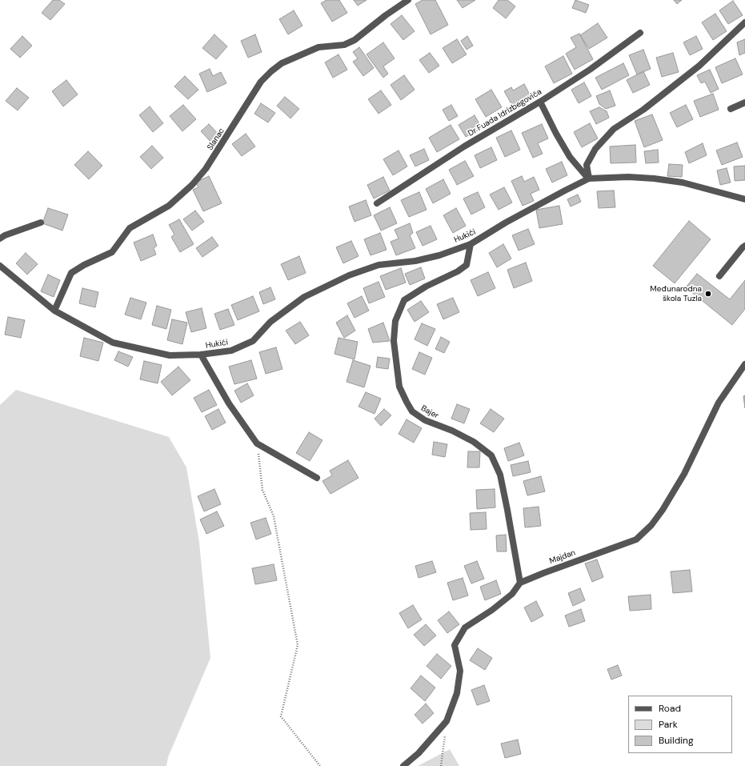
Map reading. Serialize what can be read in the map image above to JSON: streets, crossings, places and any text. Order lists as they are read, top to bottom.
{
  "streets": {
    "street": [
      "Dr Fuada Idrizbegovića",
      "Slanac",
      "Hukići",
      "Bajer",
      "Majdan"
    ]
  },
  "crossings": [
    ["Slanac", "Hukići"],
    ["Hukići", "Bajer"],
    ["Bajer", "Majdan"]
  ],
  "places": ["Međunarodna škola Tuzla"],
  "legend": ["Road", "Park", "Building"]
}
